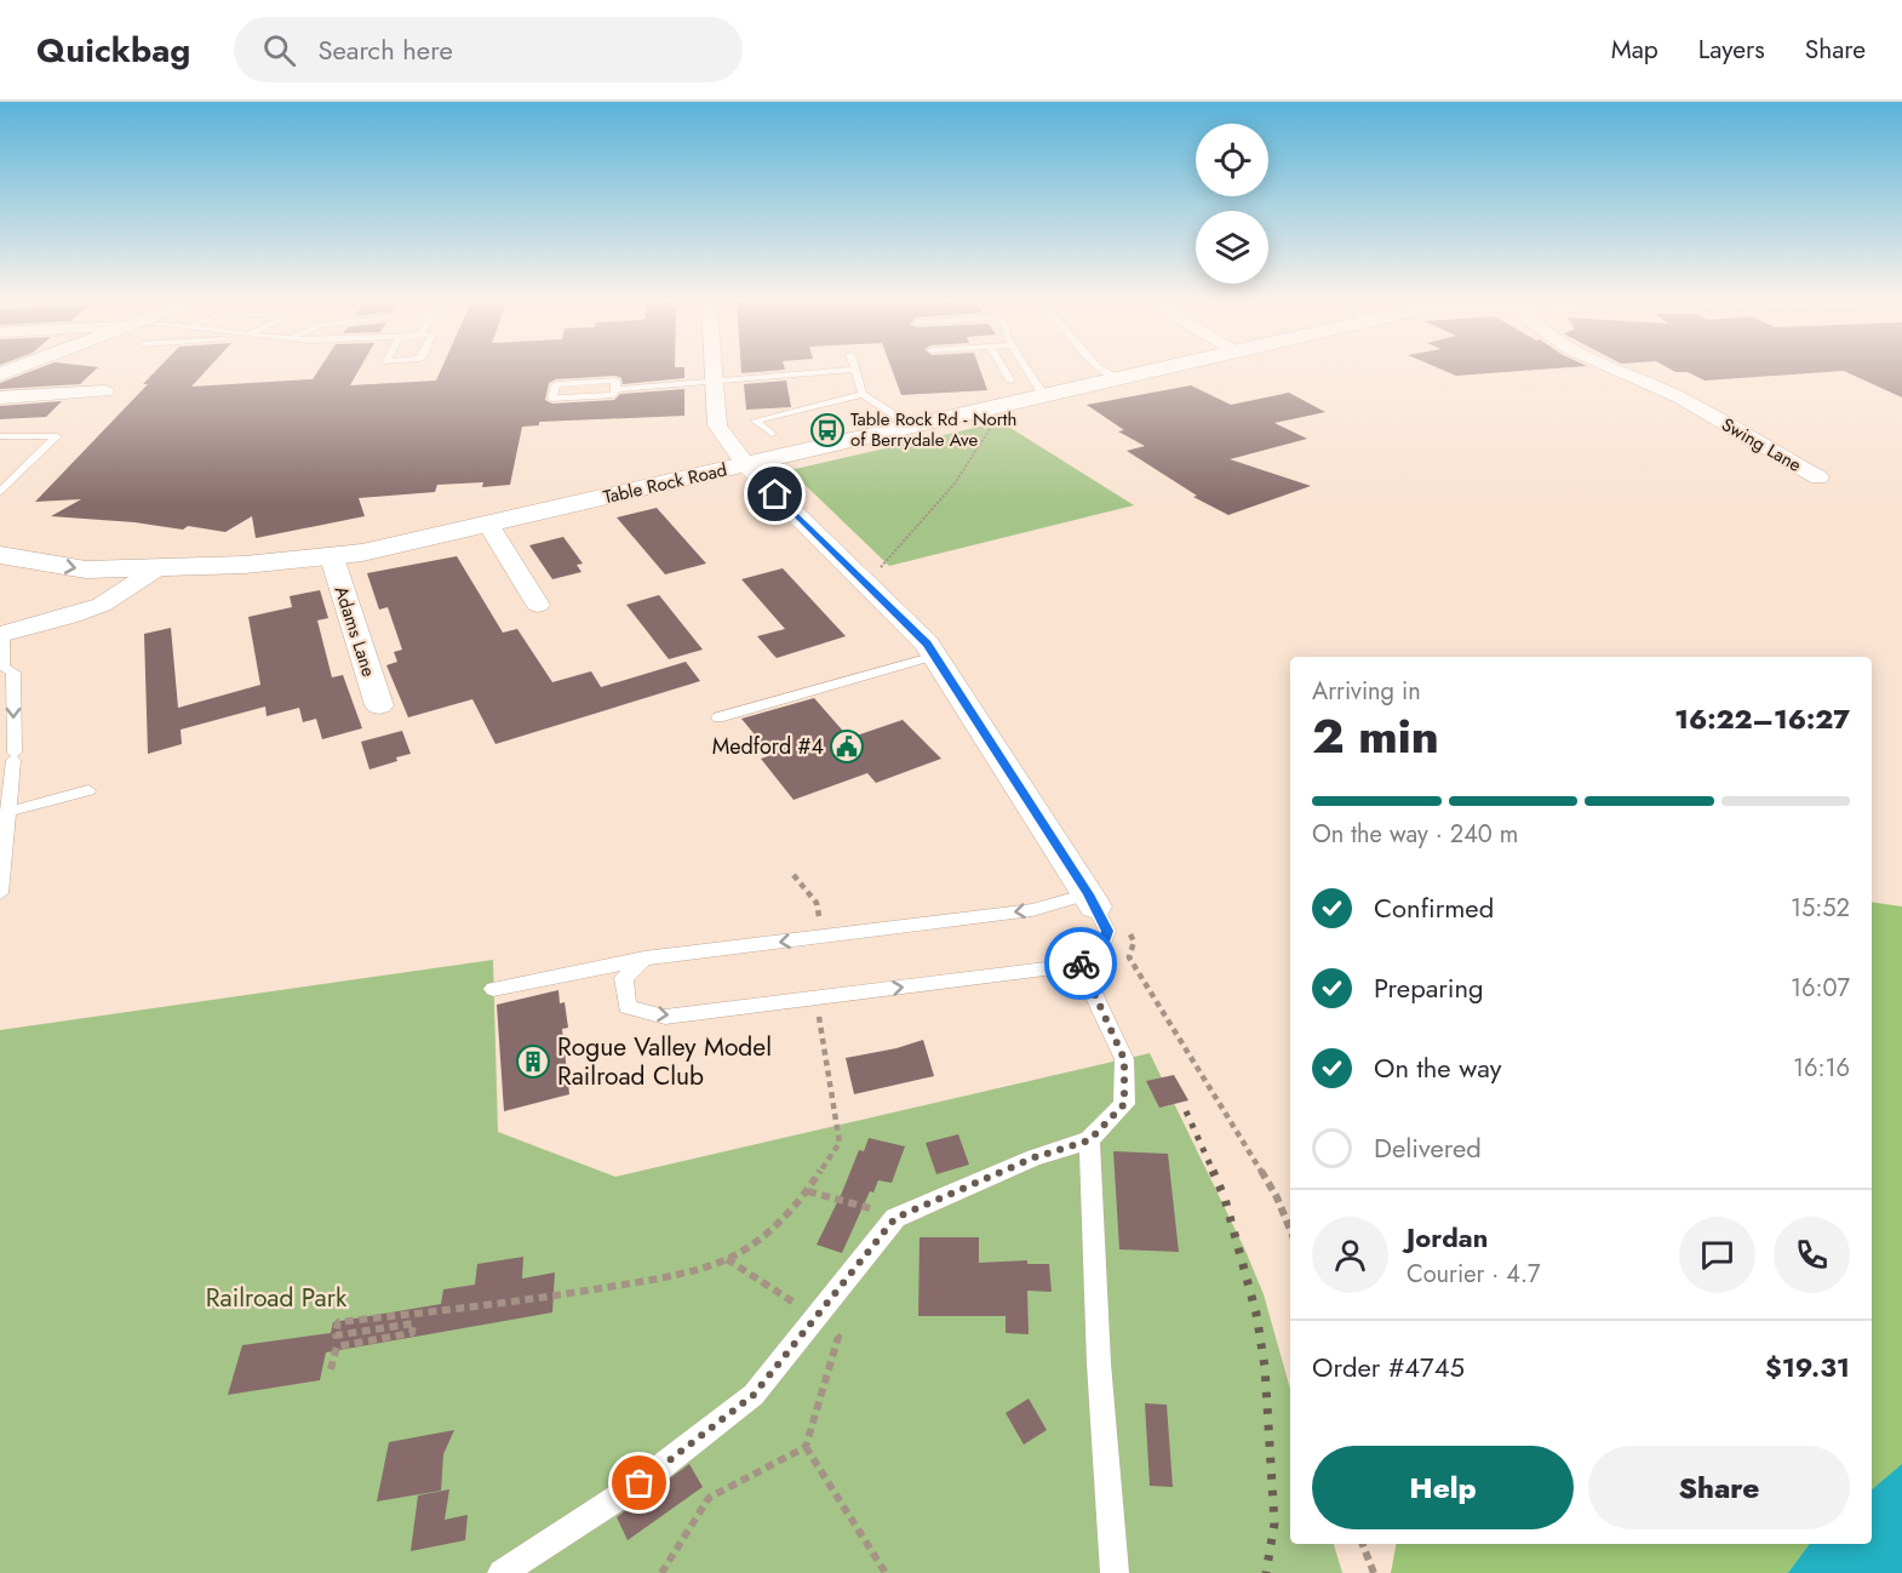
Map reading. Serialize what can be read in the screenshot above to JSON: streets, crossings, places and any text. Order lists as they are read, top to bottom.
{
  "streets": {
    "main road": ["Table Rock Road"],
    "street": ["Swing Lane", "Adams Lane"]
  },
  "crossings": [
    ["Table Rock Road", "Adams Lane"]
  ],
  "parks": ["Railroad Park"],
  "places": {
    "bus stop": ["Table Rock Rd - North of Berrydale Ave"],
    "public building": ["Medford #4"],
    "building": ["Rogue Valley Model Railroad Club"]
  },
  "page": {
    "header": "Quickbag",
    "search": "Search here",
    "nav": ["Map", "Layers", "Share"],
    "heading": ["2 min", "Arriving in", "16:22–16:27"],
    "panel": [
      "Jordan",
      "Courier · 4.7",
      "Order #4745",
      "$19.31"
    ],
    "bar": "On the way · 240 m",
    "list": [
      ["Confirmed", "15:52"],
      ["Preparing", "16:07"],
      ["On the way", "16:16"],
      "Delivered"
    ],
    "buttons": ["Help", "Share"]
  }
}
